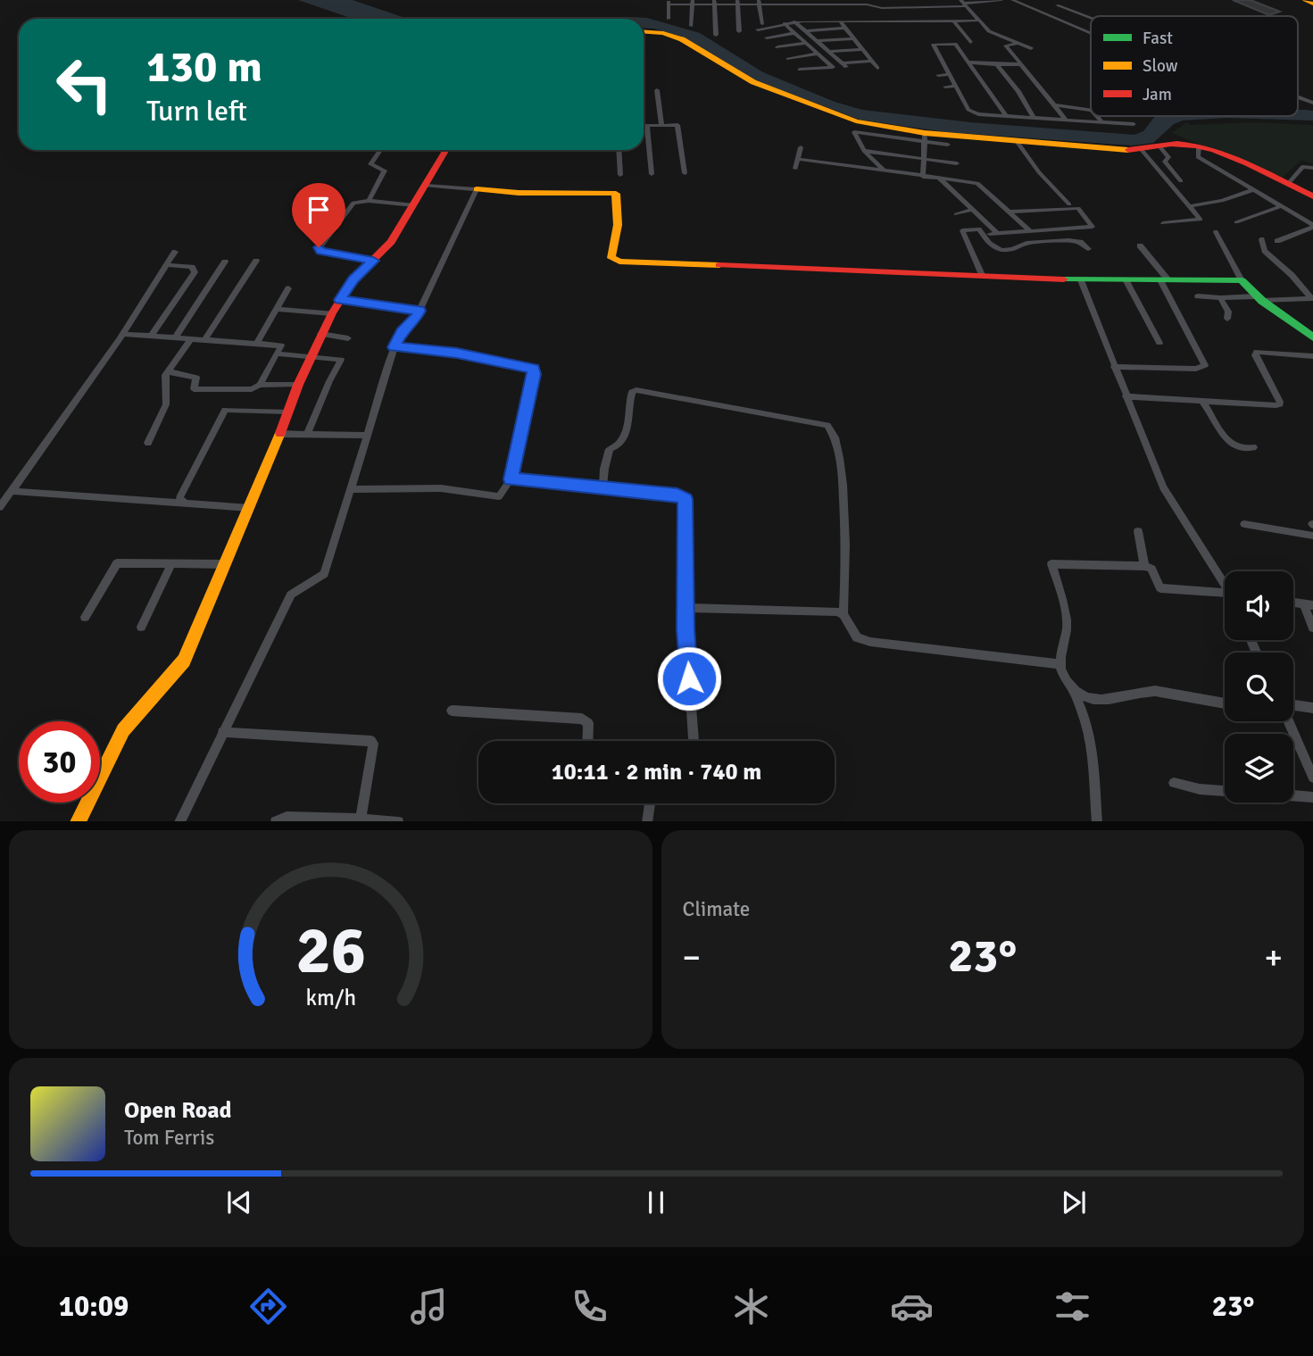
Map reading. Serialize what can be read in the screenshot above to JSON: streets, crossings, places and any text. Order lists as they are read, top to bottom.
{
  "legend": ["Fast", "Slow", "Jam"],
  "page": {
    "turn": ["130 m", "Turn left"],
    "limit": "30",
    "trip": "10:11 · 2 min · 740 m",
    "tile": "Climate",
    "heat": ["−", "23°", "+"],
    "song": ["Open Road", "Tom Ferris"],
    "tabs": ["10:09", "23°"],
    "gauge": ["26", "km/h"]
  }
}
